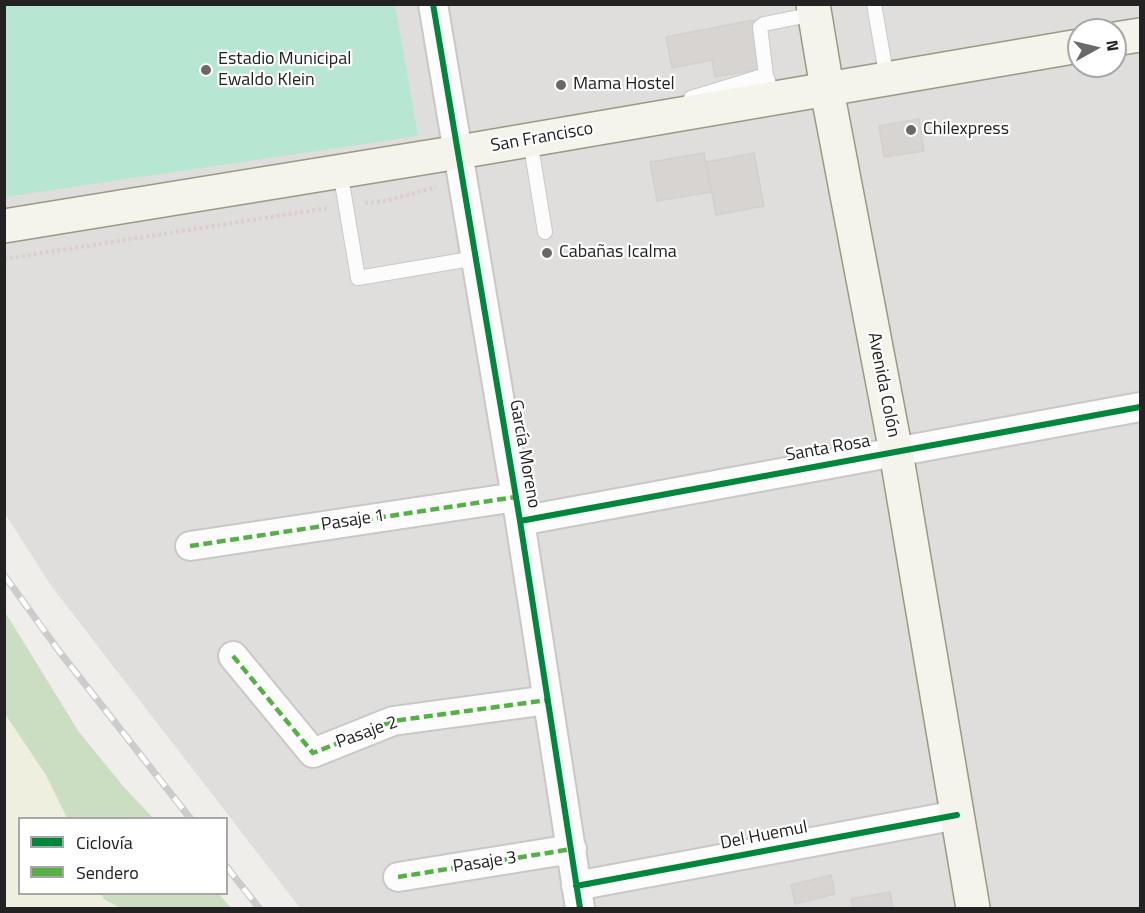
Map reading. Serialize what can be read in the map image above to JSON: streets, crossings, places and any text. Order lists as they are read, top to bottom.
{
  "streets": {
    "main road": ["San Francisco", "Avenida Colón"],
    "street": [
      "Santa Rosa",
      "García Moreno",
      "Pasaje 1",
      "Pasaje 2",
      "Del Huemul",
      "Pasaje 3"
    ]
  },
  "crossings": [
    ["San Francisco", "Avenida Colón"],
    ["San Francisco", "García Moreno"],
    ["Avenida Colón", "Santa Rosa"],
    ["Avenida Colón", "Del Huemul"],
    ["Santa Rosa", "García Moreno"],
    ["Santa Rosa", "Pasaje 1"],
    ["García Moreno", "Pasaje 1"],
    ["García Moreno", "Pasaje 2"],
    ["García Moreno", "Del Huemul"],
    ["García Moreno", "Pasaje 3"]
  ],
  "places": [
    "Estadio Municipal Ewaldo Klein",
    "Mama Hostel",
    "Chilexpress",
    "Cabañas Icalma"
  ],
  "legend": ["Ciclovía", "Sendero"],
  "north": "right"
}
